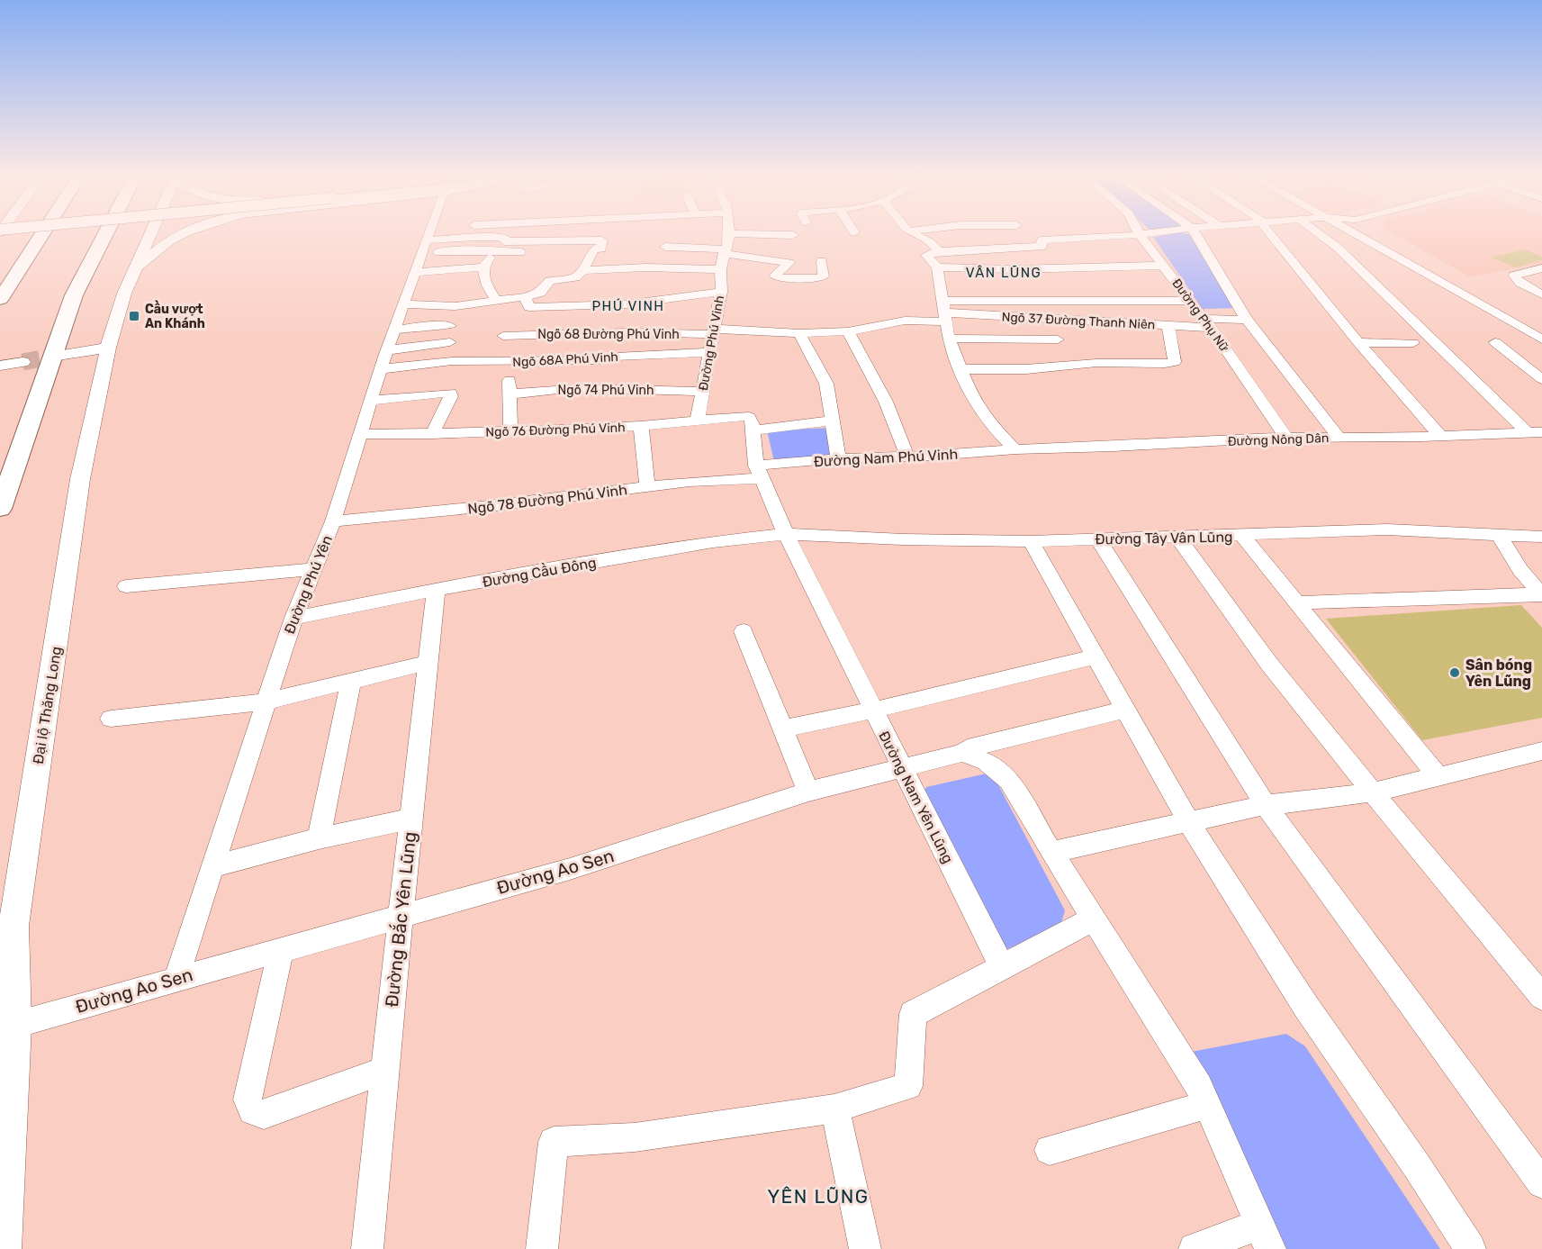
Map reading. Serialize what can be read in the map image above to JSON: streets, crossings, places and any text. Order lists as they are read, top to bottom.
{
  "streets": {
    "main road": ["Đại lộ Thăng Long"],
    "street": [
      "Đường Phụ Nữ",
      "Ngõ 37 Đường Thanh Niên",
      "Ngõ 68 Đường Phú Vinh",
      "Đường Phú Vinh",
      "Ngõ 68A Phú Vinh",
      "Ngõ 74 Phú Vinh",
      "Ngõ 76 Đường Phú Vinh",
      "Đường Nông Dân",
      "Đường Nam Phú Vinh",
      "Ngõ 78 Đường Phú Vinh",
      "Đường Tây Vân Lũng",
      "Đường Cầu Đông",
      "Đường Phú Yên",
      "Đường Nam Yên Lũng",
      "Đường Ao Sen",
      "Đường Bắc Yên Lũng"
    ]
  },
  "crossings": [
    ["Đường Phụ Nữ", "Ngõ 37 Đường Thanh Niên"],
    ["Đường Phụ Nữ", "Đường Nông Dân"],
    ["Ngõ 37 Đường Thanh Niên", "Ngõ 68 Đường Phú Vinh"],
    ["Ngõ 68 Đường Phú Vinh", "Đường Phú Vinh"],
    ["Đường Phú Vinh", "Ngõ 68A Phú Vinh"],
    ["Đường Phú Vinh", "Ngõ 74 Phú Vinh"],
    ["Đường Phú Vinh", "Ngõ 76 Đường Phú Vinh"],
    ["Ngõ 74 Phú Vinh", "Ngõ 76 Đường Phú Vinh"],
    ["Ngõ 76 Đường Phú Vinh", "Đường Phú Yên"],
    ["Đường Nông Dân", "Đường Nam Phú Vinh"],
    ["Đường Nam Phú Vinh", "Ngõ 78 Đường Phú Vinh"],
    ["Ngõ 78 Đường Phú Vinh", "Đường Phú Yên"],
    ["Đường Tây Vân Lũng", "Đường Cầu Đông"],
    ["Đường Tây Vân Lũng", "Đường Nam Yên Lũng"],
    ["Đường Cầu Đông", "Đường Phú Yên"],
    ["Đường Cầu Đông", "Đường Nam Yên Lũng"],
    ["Đường Cầu Đông", "Đường Bắc Yên Lũng"],
    ["Đường Phú Yên", "Đường Ao Sen"],
    ["Đại lộ Thăng Long", "Đường Ao Sen"],
    ["Đường Nam Yên Lũng", "Đường Ao Sen"],
    ["Đường Ao Sen", "Đường Bắc Yên Lũng"]
  ],
  "districts": ["VÂN LŨNG", "PHÚ VINH", "YÊN LŨNG"],
  "places": {
    "transit": ["Cầu vượt An Khánh"],
    "other": ["Sân bóng Yên Lũng"]
  }
}
